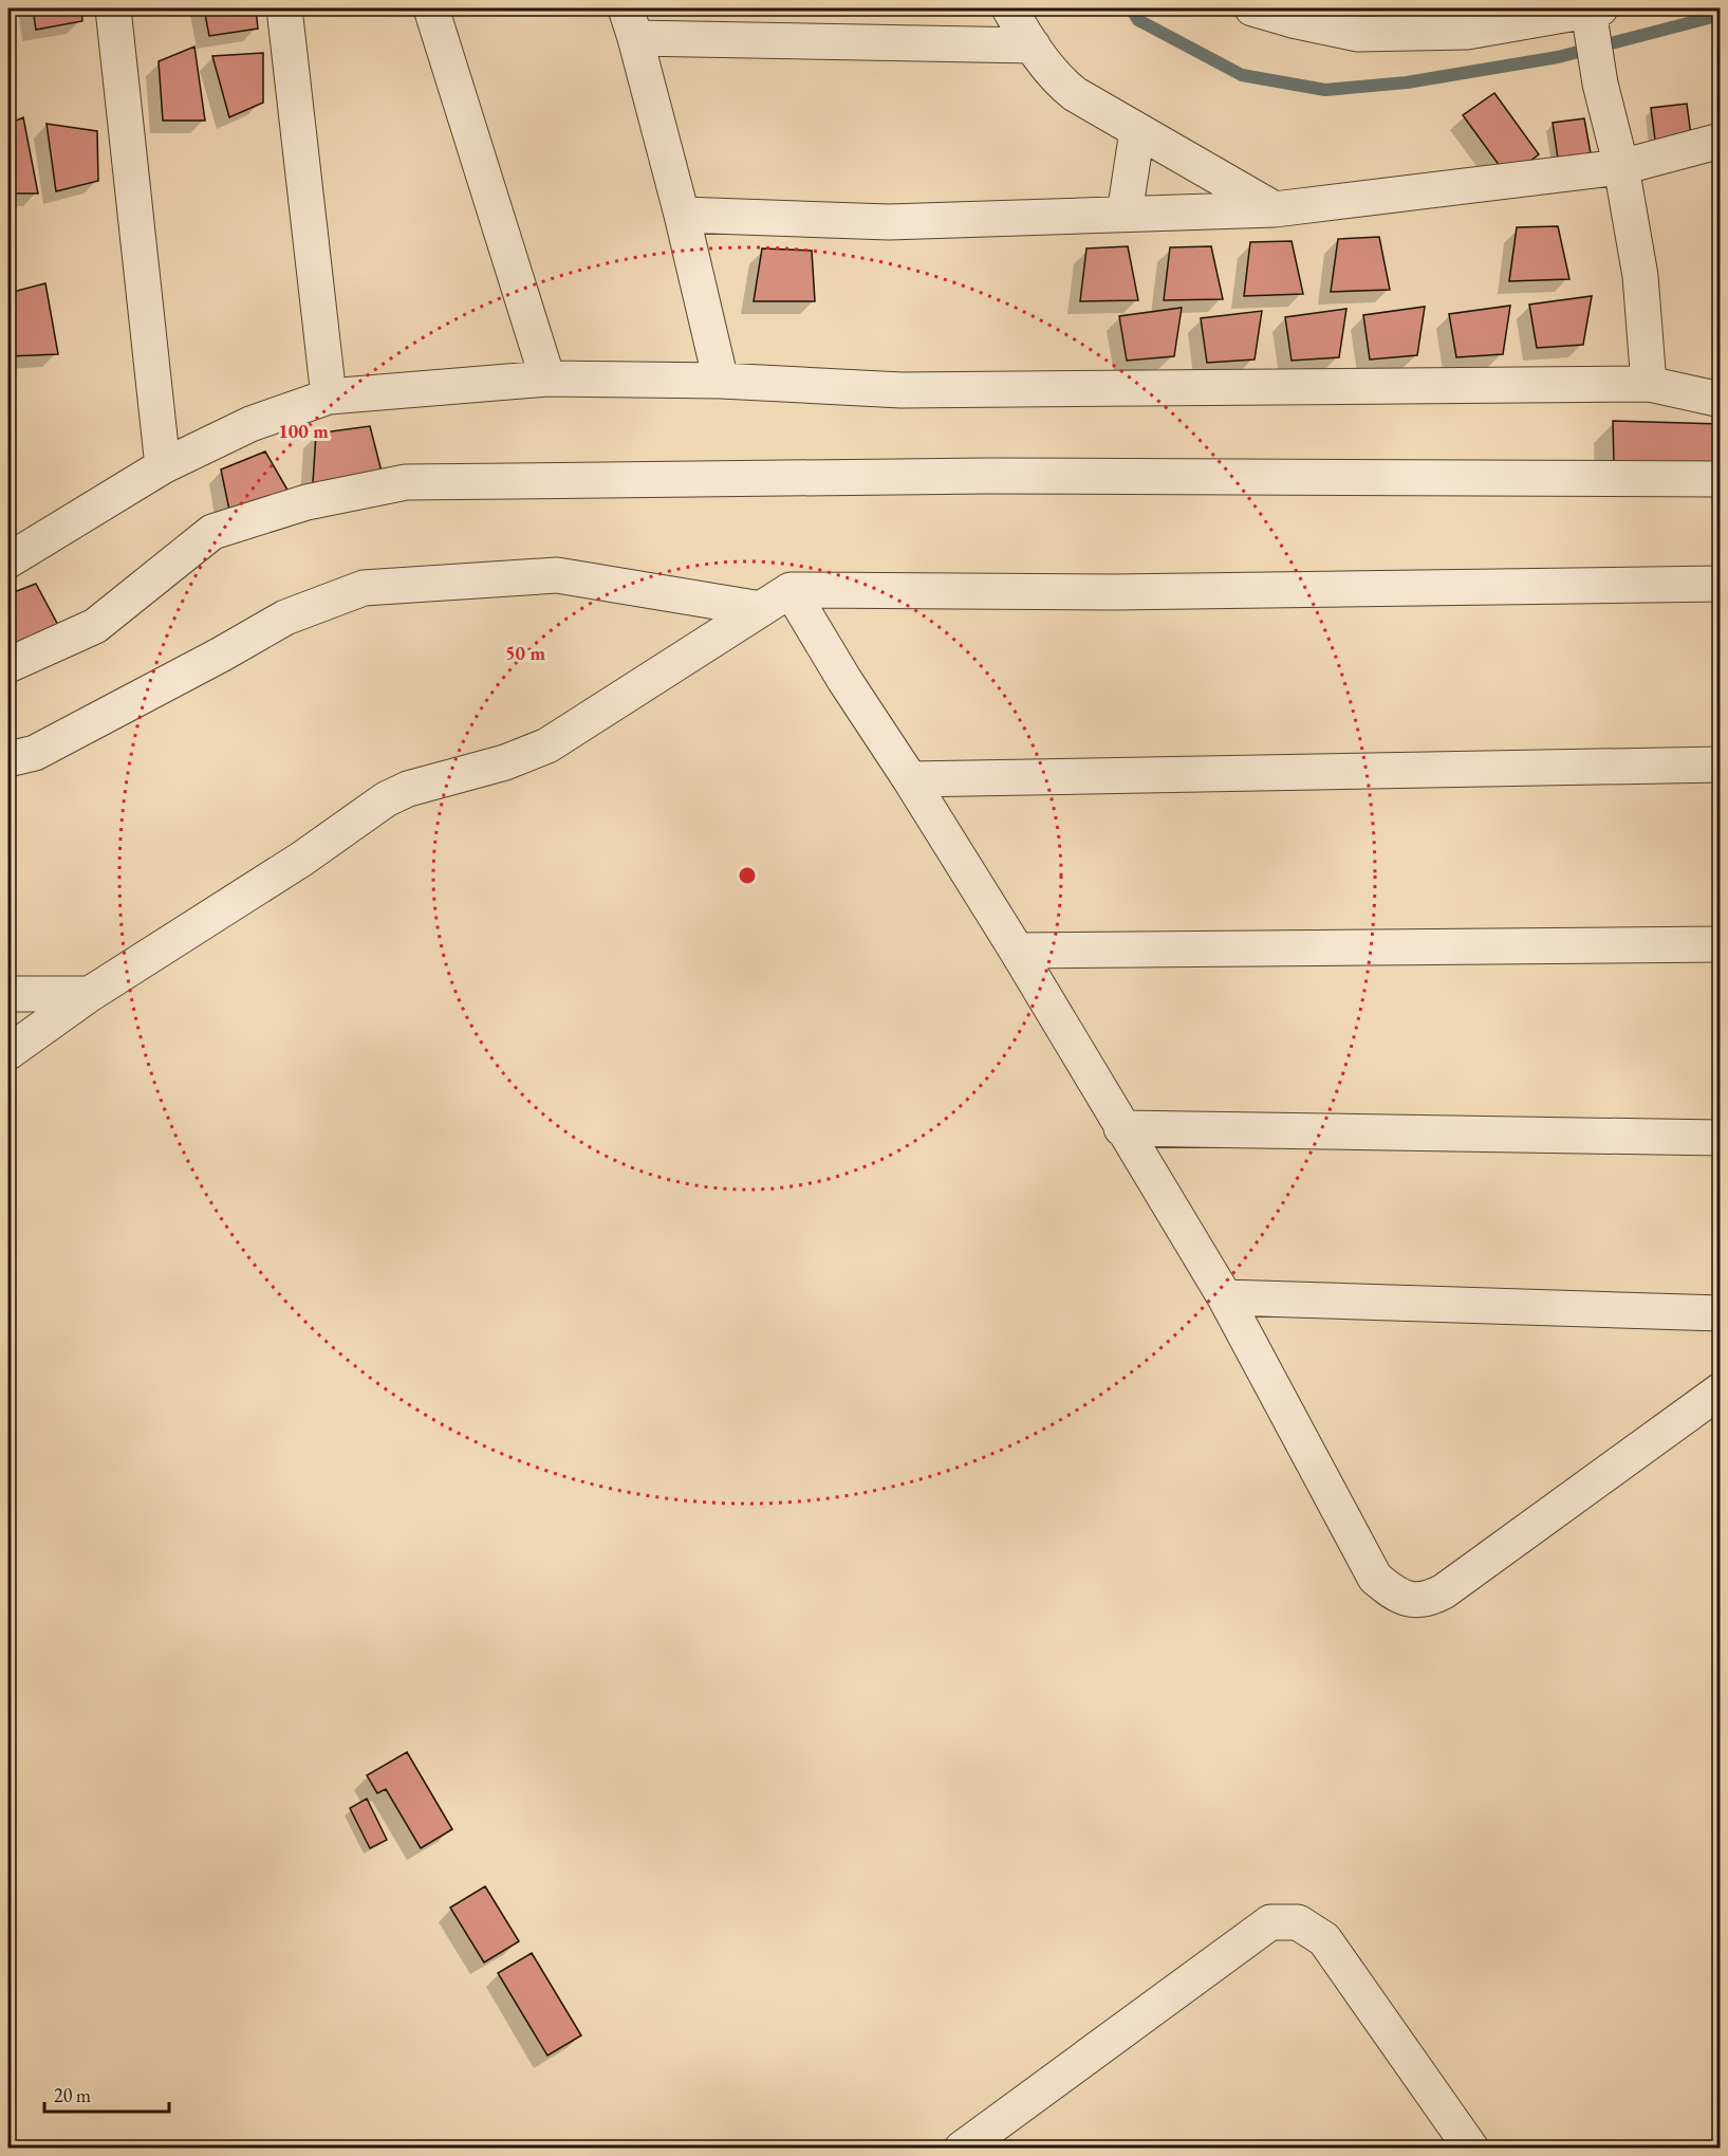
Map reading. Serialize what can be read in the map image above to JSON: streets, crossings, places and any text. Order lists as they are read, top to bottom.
{
  "scale_bar": "20 m",
  "rings": ["100 m", "50 m"]
}
